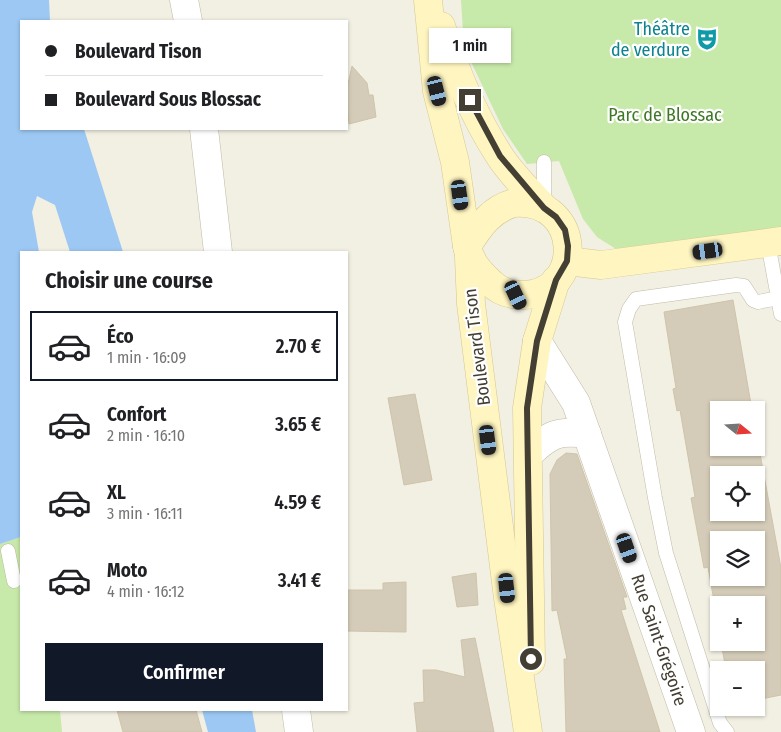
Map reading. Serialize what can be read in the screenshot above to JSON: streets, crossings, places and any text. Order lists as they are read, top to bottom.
{
  "streets": {
    "main road": ["Boulevard Tison"],
    "street": ["Rue Saint-Grégoire"]
  },
  "crossings": [
    ["Boulevard Tison", "Rue Saint-Grégoire"]
  ],
  "parks": ["Parc de Blossac"],
  "places": {
    "theatre": ["Théâtre de verdure"]
  },
  "north": "right",
  "page": {
    "banner": ["Boulevard Tison", "Boulevard Sous Blossac"],
    "bubble": "1 min",
    "heading": "Choisir une course",
    "list": [
      {
        "name": "Éco",
        "note": "1 min · 16:09",
        "value": "2.70 €"
      },
      {
        "name": "Confort",
        "note": "2 min · 16:10",
        "value": "3.65 €"
      },
      {
        "name": "XL",
        "note": "3 min · 16:11",
        "value": "4.59 €"
      },
      {
        "name": "Moto",
        "note": "4 min · 16:12",
        "value": "3.41 €"
      }
    ],
    "map_buttons": ["+", "−"],
    "buttons": "Confirmer"
  }
}
